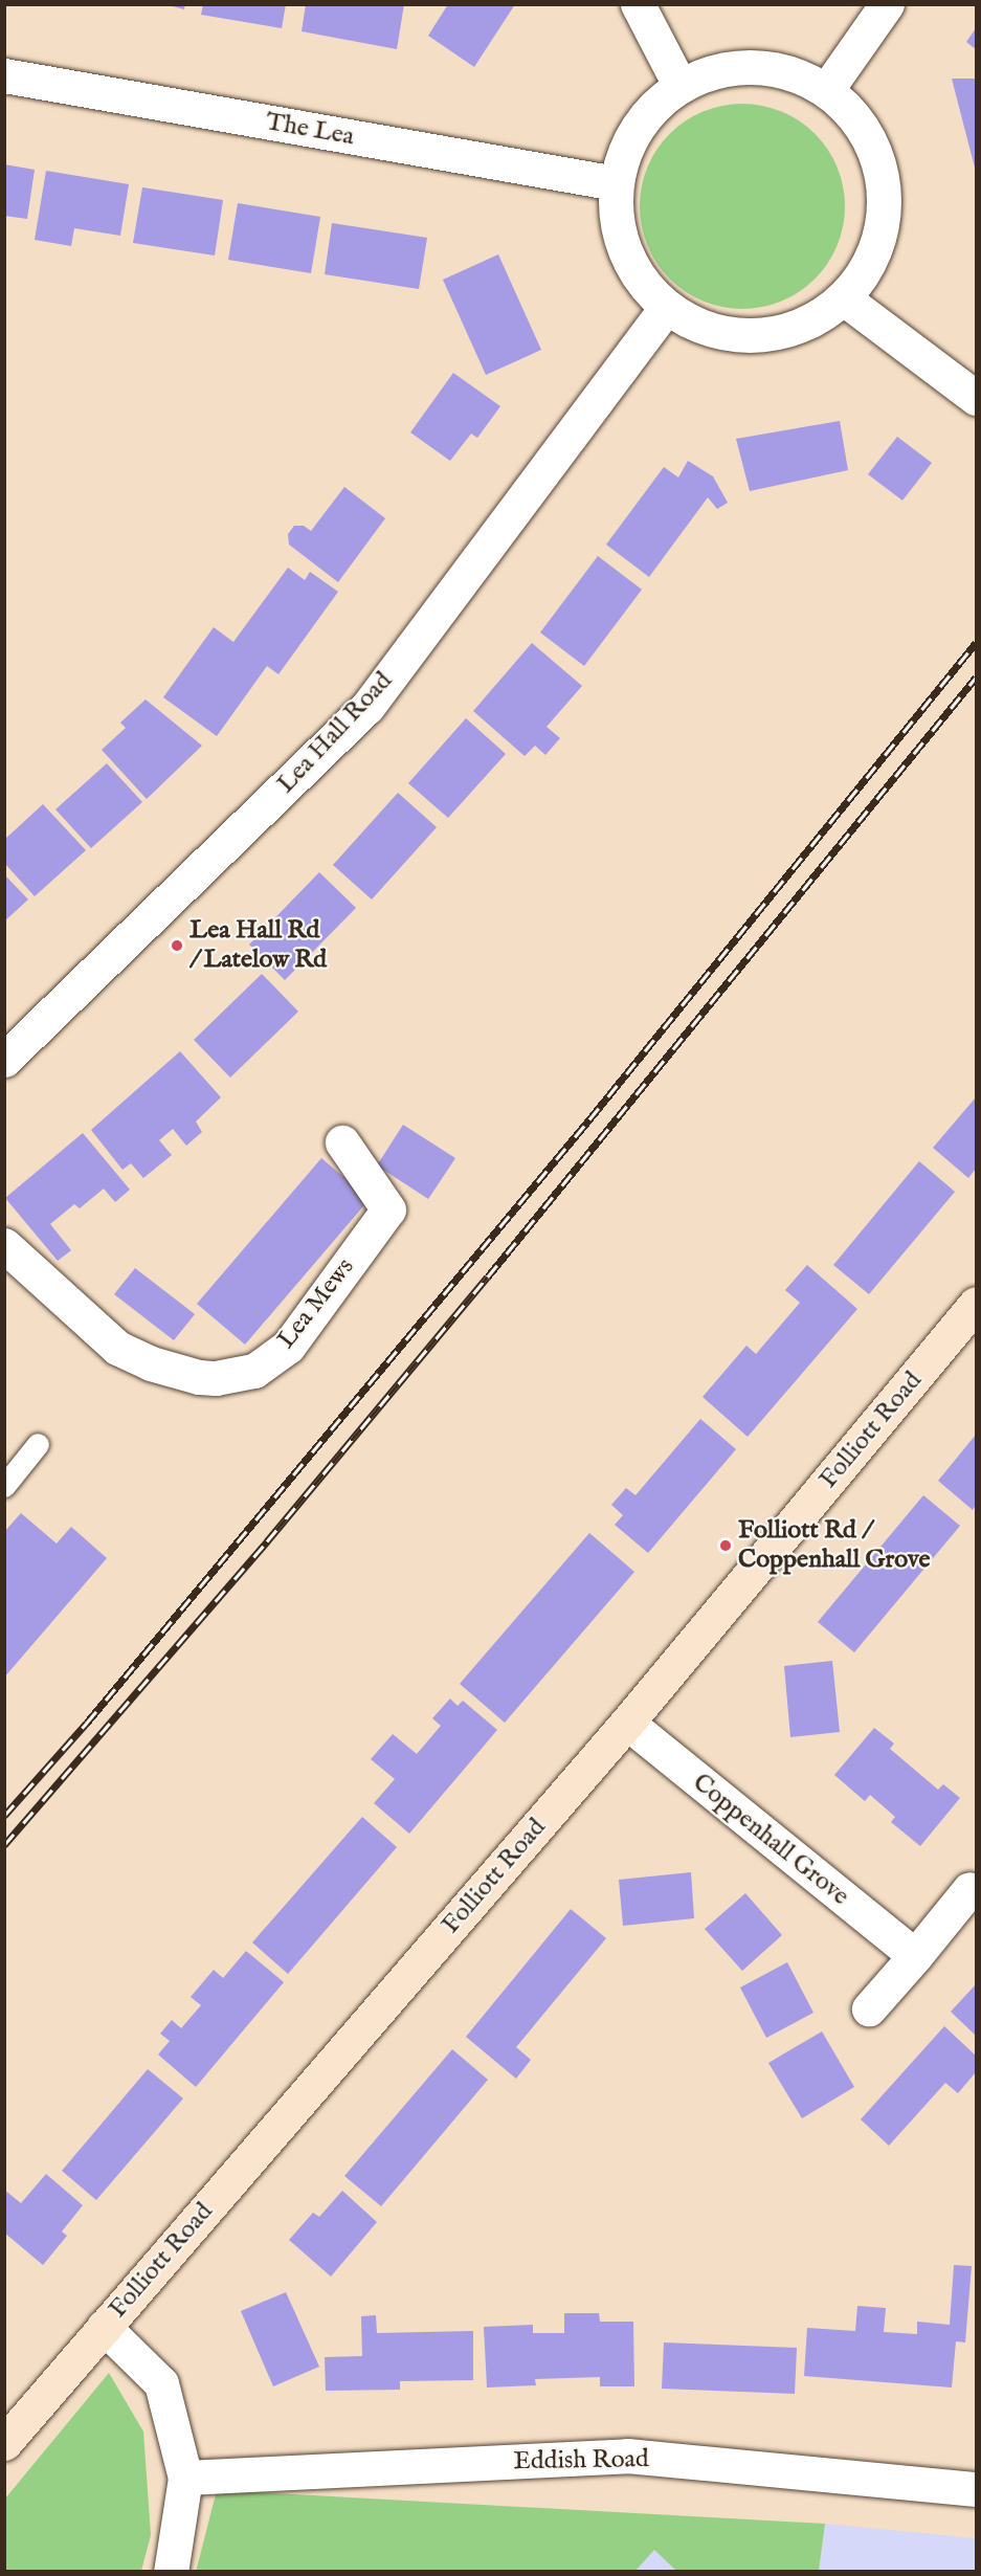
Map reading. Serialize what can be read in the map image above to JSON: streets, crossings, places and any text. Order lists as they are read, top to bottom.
{
  "streets": {
    "street": [
      "The Lea",
      "Lea Hall Road",
      "Lea Mews",
      "Folliott Road",
      "Coppenhall Grove",
      "Eddish Road"
    ]
  },
  "crossings": [
    ["Folliott Road", "Coppenhall Grove"]
  ],
  "places": ["Lea Hall Rd / Latelow Rd", "Folliott Rd / Coppenhall Grove"]
}
